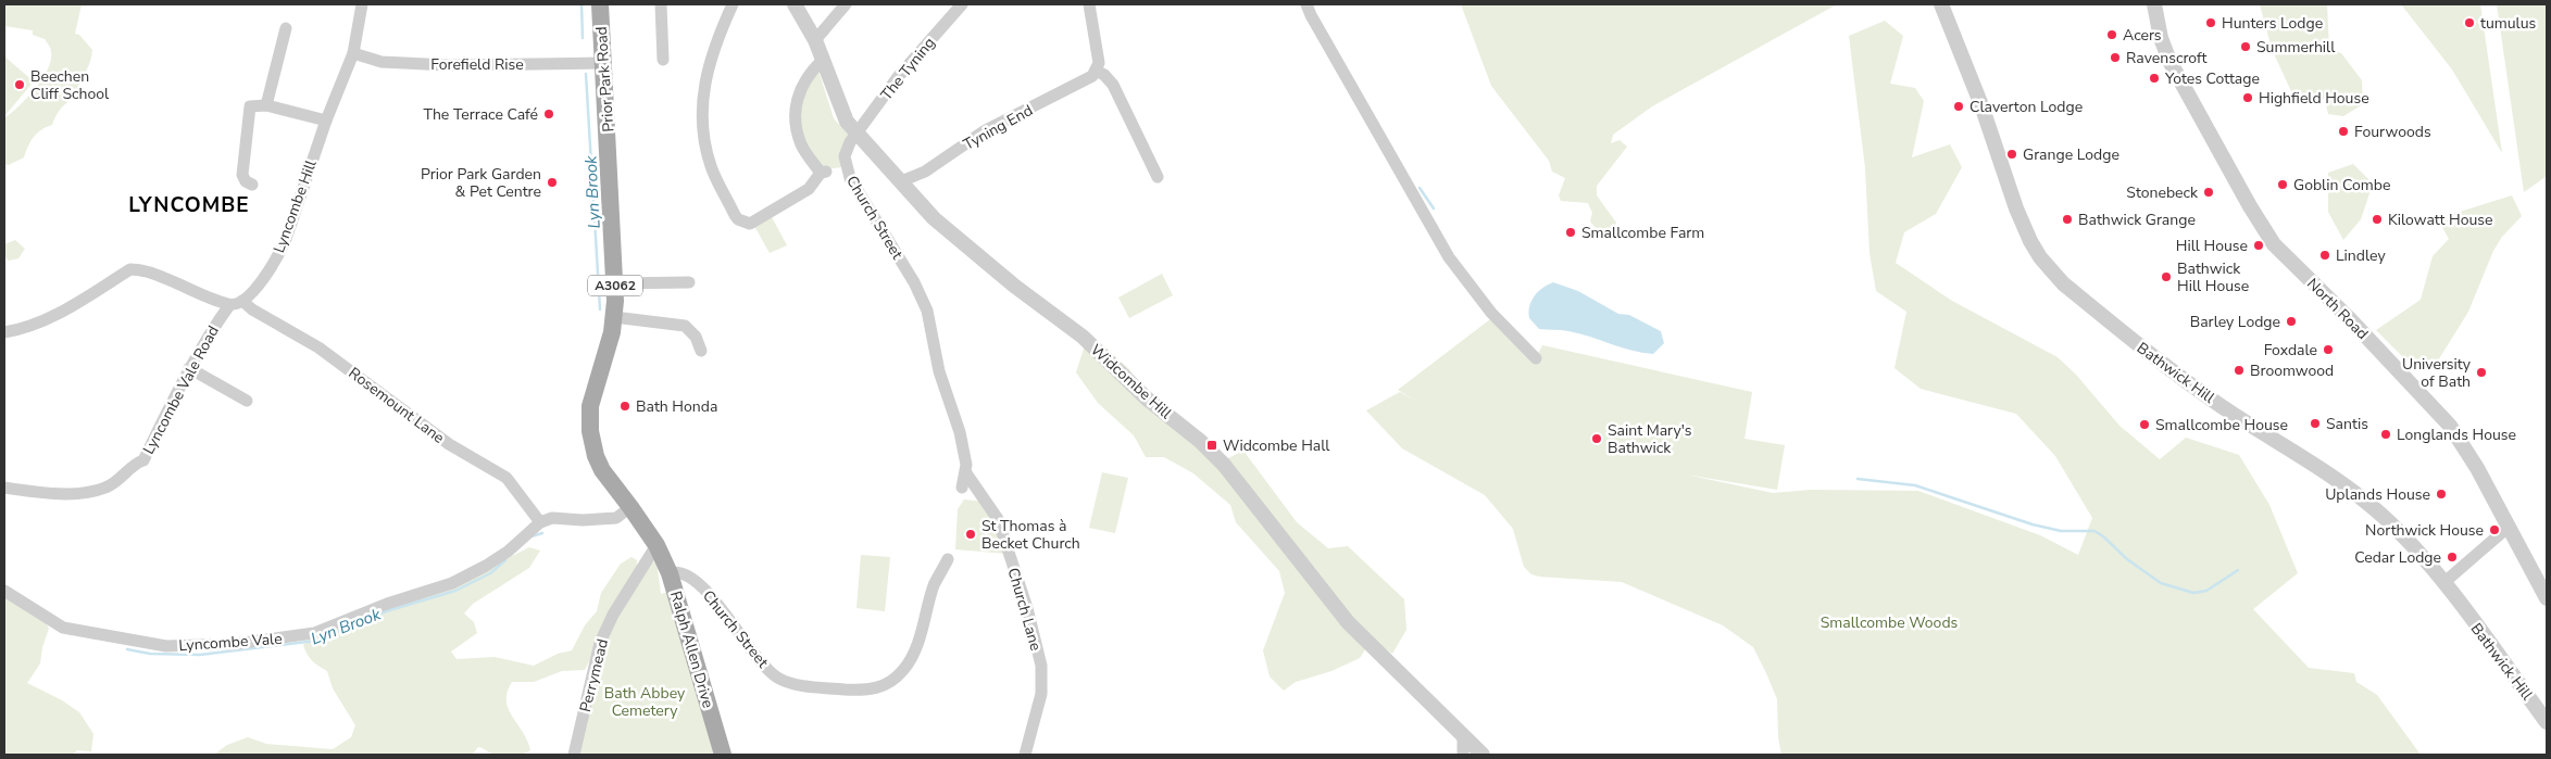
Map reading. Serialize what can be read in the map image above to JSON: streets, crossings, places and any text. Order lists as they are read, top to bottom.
{
  "streets": {
    "main road": ["Prior Park Road", "A3062", "Ralph Allen Drive"],
    "street": [
      "Forefield Rise",
      "The Tyning",
      "Tyning End",
      "Lyncombe Hill",
      "Church Street",
      "North Road",
      "Bathwick Hill",
      "Widcombe Hill",
      "Lyncombe Vale Road",
      "Rosemount Lane",
      "Church Lane",
      "Lyncombe Vale",
      "Perrymead"
    ]
  },
  "crossings": [
    ["Forefield Rise", "Prior Park Road"],
    ["Forefield Rise", "Lyncombe Hill"],
    ["The Tyning", "Church Street"],
    ["The Tyning", "Widcombe Hill"],
    ["Prior Park Road", "Ralph Allen Drive"],
    ["Prior Park Road", "Perrymead"],
    ["Tyning End", "Widcombe Hill"],
    ["Lyncombe Hill", "Rosemount Lane"],
    ["Church Street", "Widcombe Hill"],
    ["Church Street", "Church Lane"],
    ["Church Street", "Ralph Allen Drive"],
    ["Rosemount Lane", "Lyncombe Vale"],
    ["Ralph Allen Drive", "Perrymead"]
  ],
  "districts": ["LYNCOMBE"],
  "water": ["Lyn Brook"],
  "parks": ["Smallcombe Woods", "Bath Abbey Cemetery"],
  "places": {
    "other": [
      "Hunters Lodge",
      "tumulus",
      "Acers",
      "Summerhill",
      "Ravenscroft",
      "Yotes Cottage",
      "Beechen Cliff School",
      "Highfield House",
      "Claverton Lodge",
      "The Terrace Café",
      "Fourwoods",
      "Grange Lodge",
      "Prior Park Garden & Pet Centre",
      "Goblin Combe",
      "Stonebeck",
      "Bathwick Grange",
      "Kilowatt House",
      "Smallcombe Farm",
      "Hill House",
      "Lindley",
      "Bathwick Hill House",
      "Barley Lodge",
      "Foxdale",
      "Broomwood",
      "University of Bath",
      "Bath Honda",
      "Santis",
      "Smallcombe House",
      "Longlands House",
      "Saint Mary's Bathwick",
      "Uplands House",
      "Northwick House",
      "St Thomas à Becket Church",
      "Cedar Lodge"
    ],
    "transit": ["Widcombe Hall"]
  }
}
